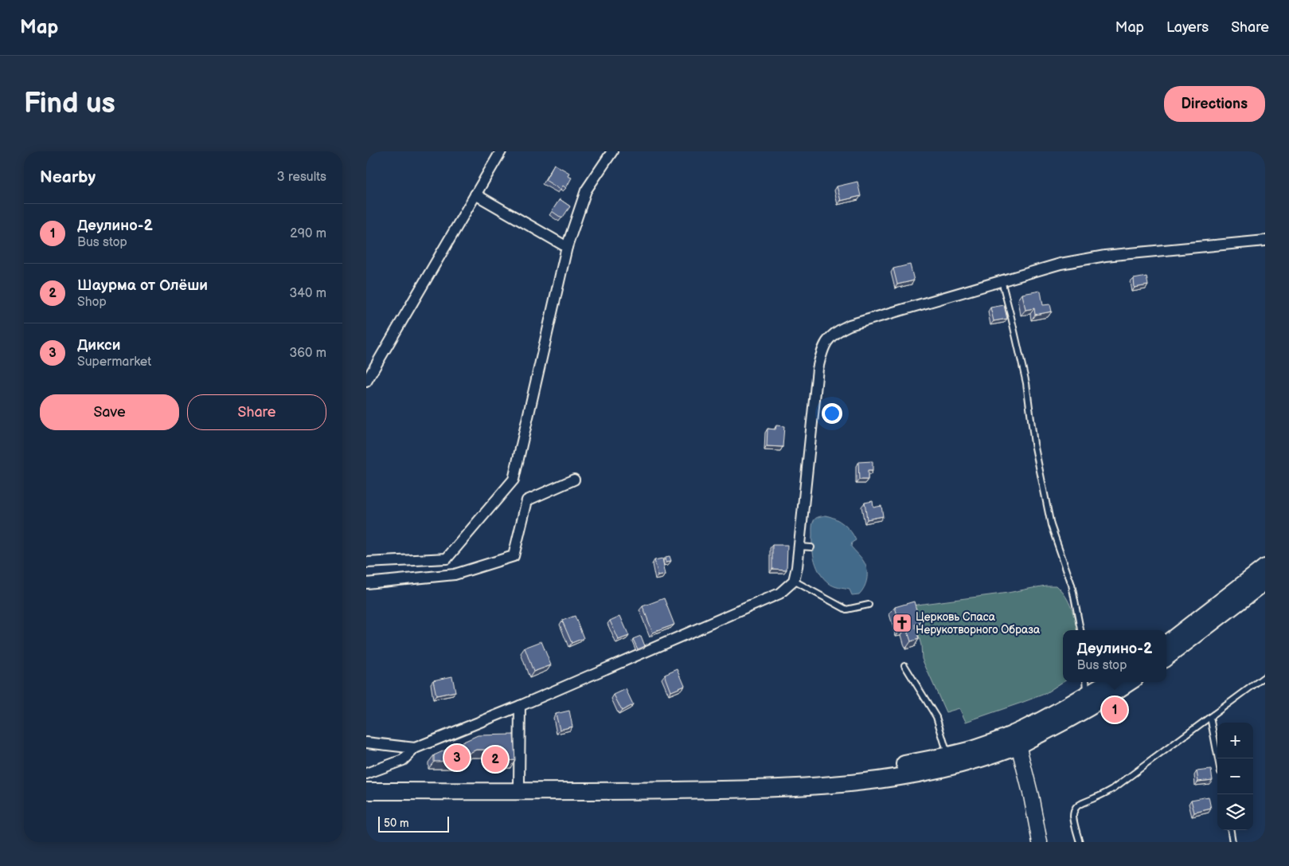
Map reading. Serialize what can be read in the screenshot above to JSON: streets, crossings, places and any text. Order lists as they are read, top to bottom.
{
  "places": {
    "church": ["Церковь Спаса Нерукотворного Образа"]
  },
  "scale_bar": "50 m",
  "page": {
    "header": "Map",
    "nav": ["Map", "Layers", "Share"],
    "buttons": [
      "Directions",
      ["Save", "Share"]
    ],
    "title": "Find us",
    "heading": ["Nearby", "3 results"],
    "list": [
      {
        "mark": "1",
        "name": "Деулино-2",
        "note": "Bus stop",
        "value": "290 m"
      },
      {
        "mark": "2",
        "name": "Шаурма от Олёши",
        "note": "Shop",
        "value": "340 m"
      },
      {
        "mark": "3",
        "name": "Дикси",
        "note": "Supermarket",
        "value": "360 m"
      }
    ],
    "popup": ["Деулино-2", "Bus stop"],
    "pins": ["1", "3", "2"],
    "map_buttons": ["+", "−"],
    "scale": "50 m"
  }
}
